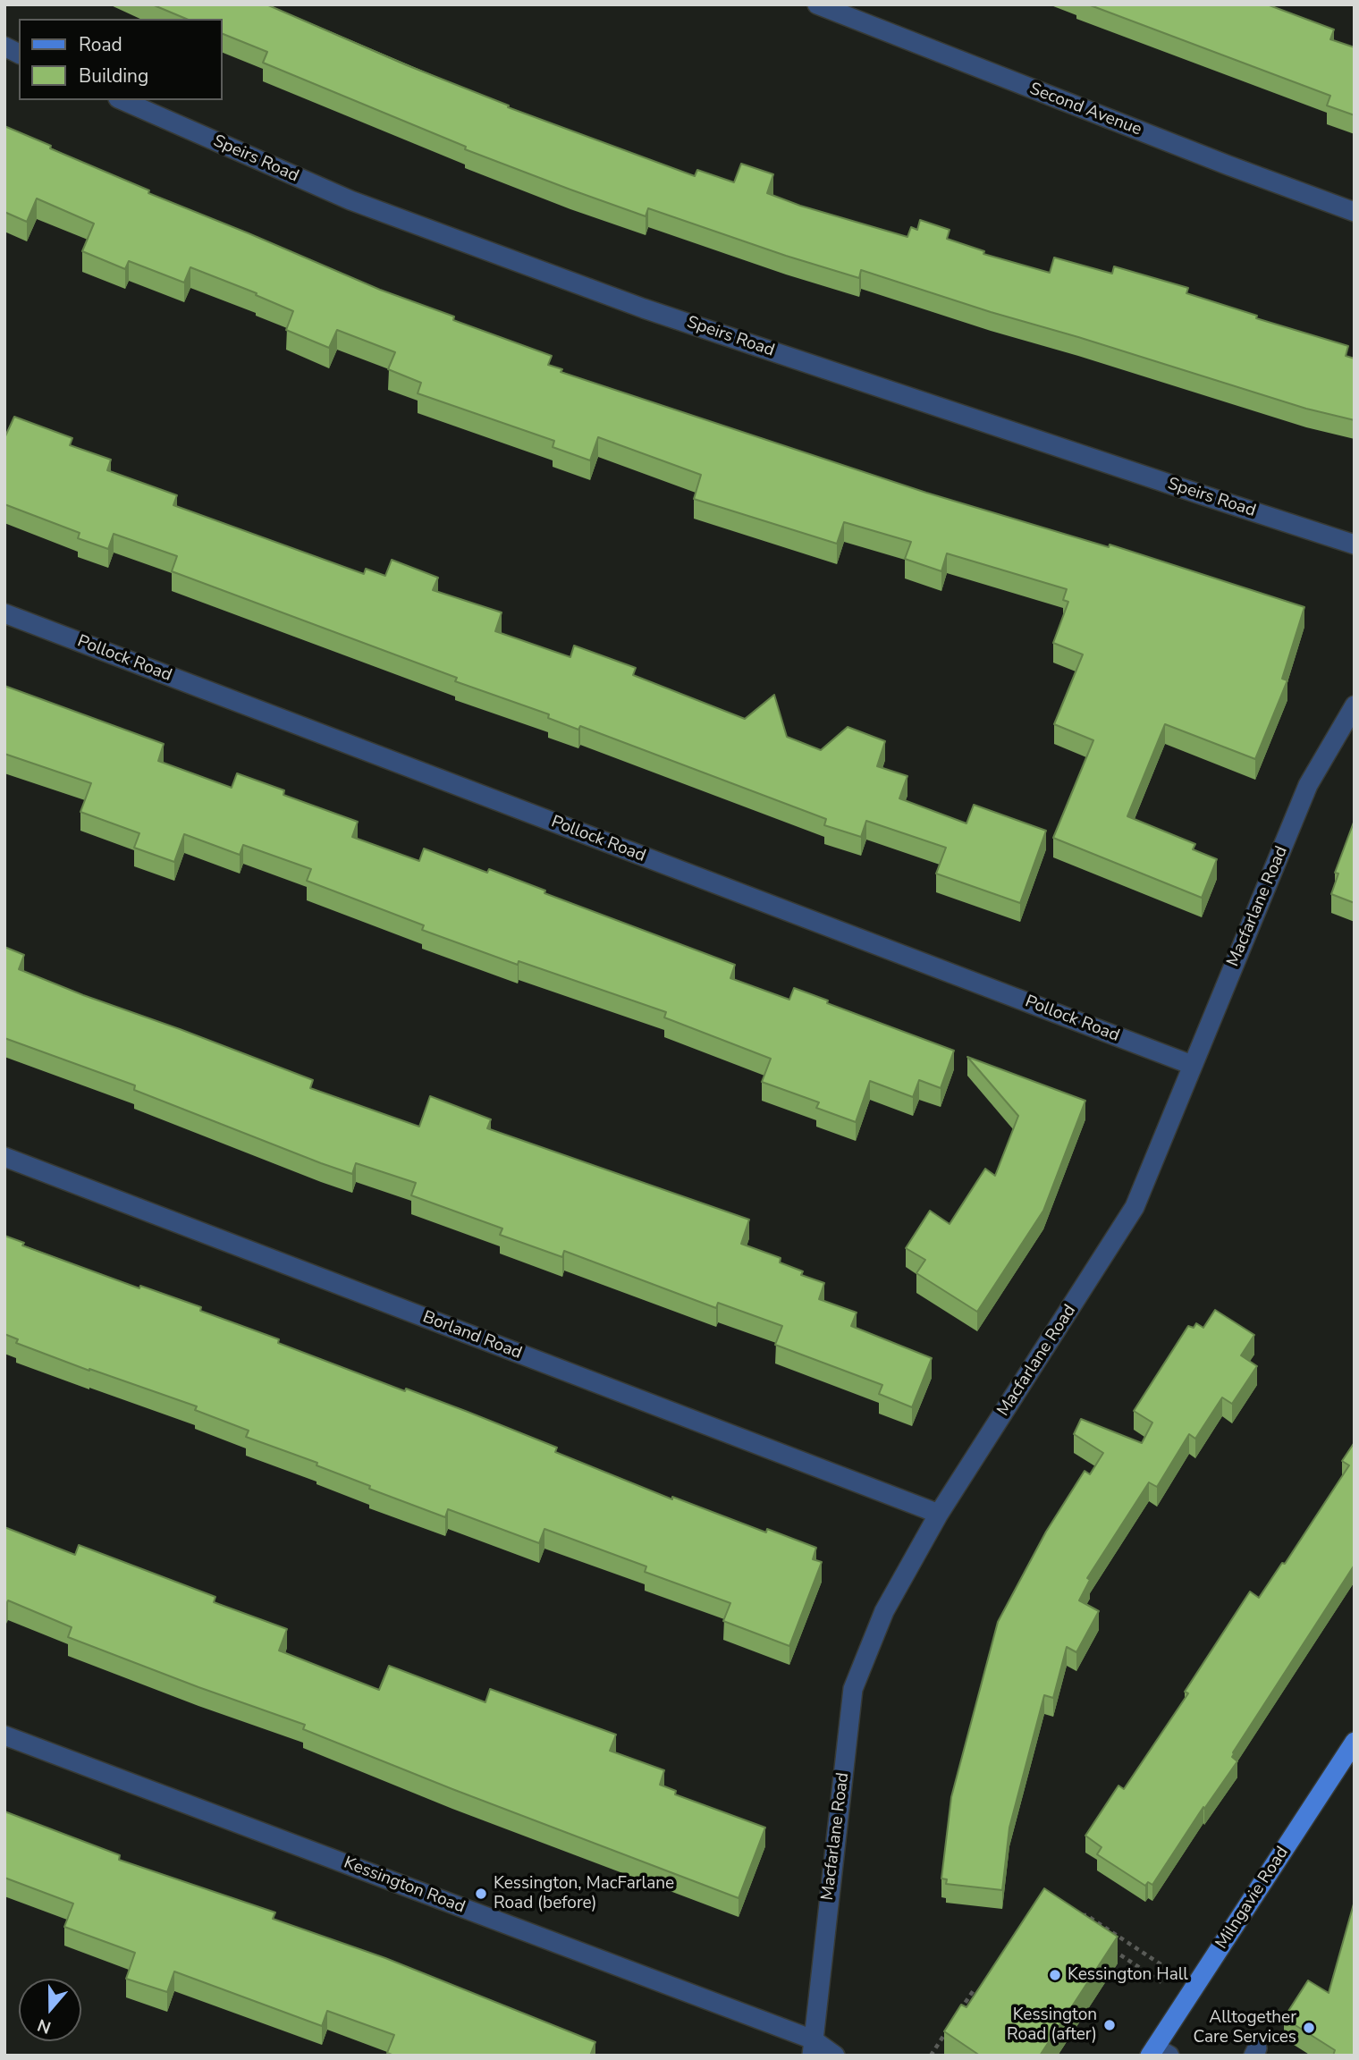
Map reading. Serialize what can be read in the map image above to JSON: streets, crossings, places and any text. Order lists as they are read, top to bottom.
{
  "streets": {
    "main road": ["Milngavie Road"],
    "street": [
      "Second Avenue",
      "Speirs Road",
      "Pollock Road",
      "Macfarlane Road",
      "Borland Road",
      "Kessington Road"
    ]
  },
  "crossings": [
    ["Pollock Road", "Macfarlane Road"],
    ["Macfarlane Road", "Borland Road"],
    ["Macfarlane Road", "Kessington Road"]
  ],
  "places": [
    "Kessington, MacFarlane Road (before)",
    "Kessington Hall",
    "Kessington Road (after)",
    "Alltogether Care Services"
  ],
  "legend": ["Road", "Building"],
  "north": "bottom"
}
